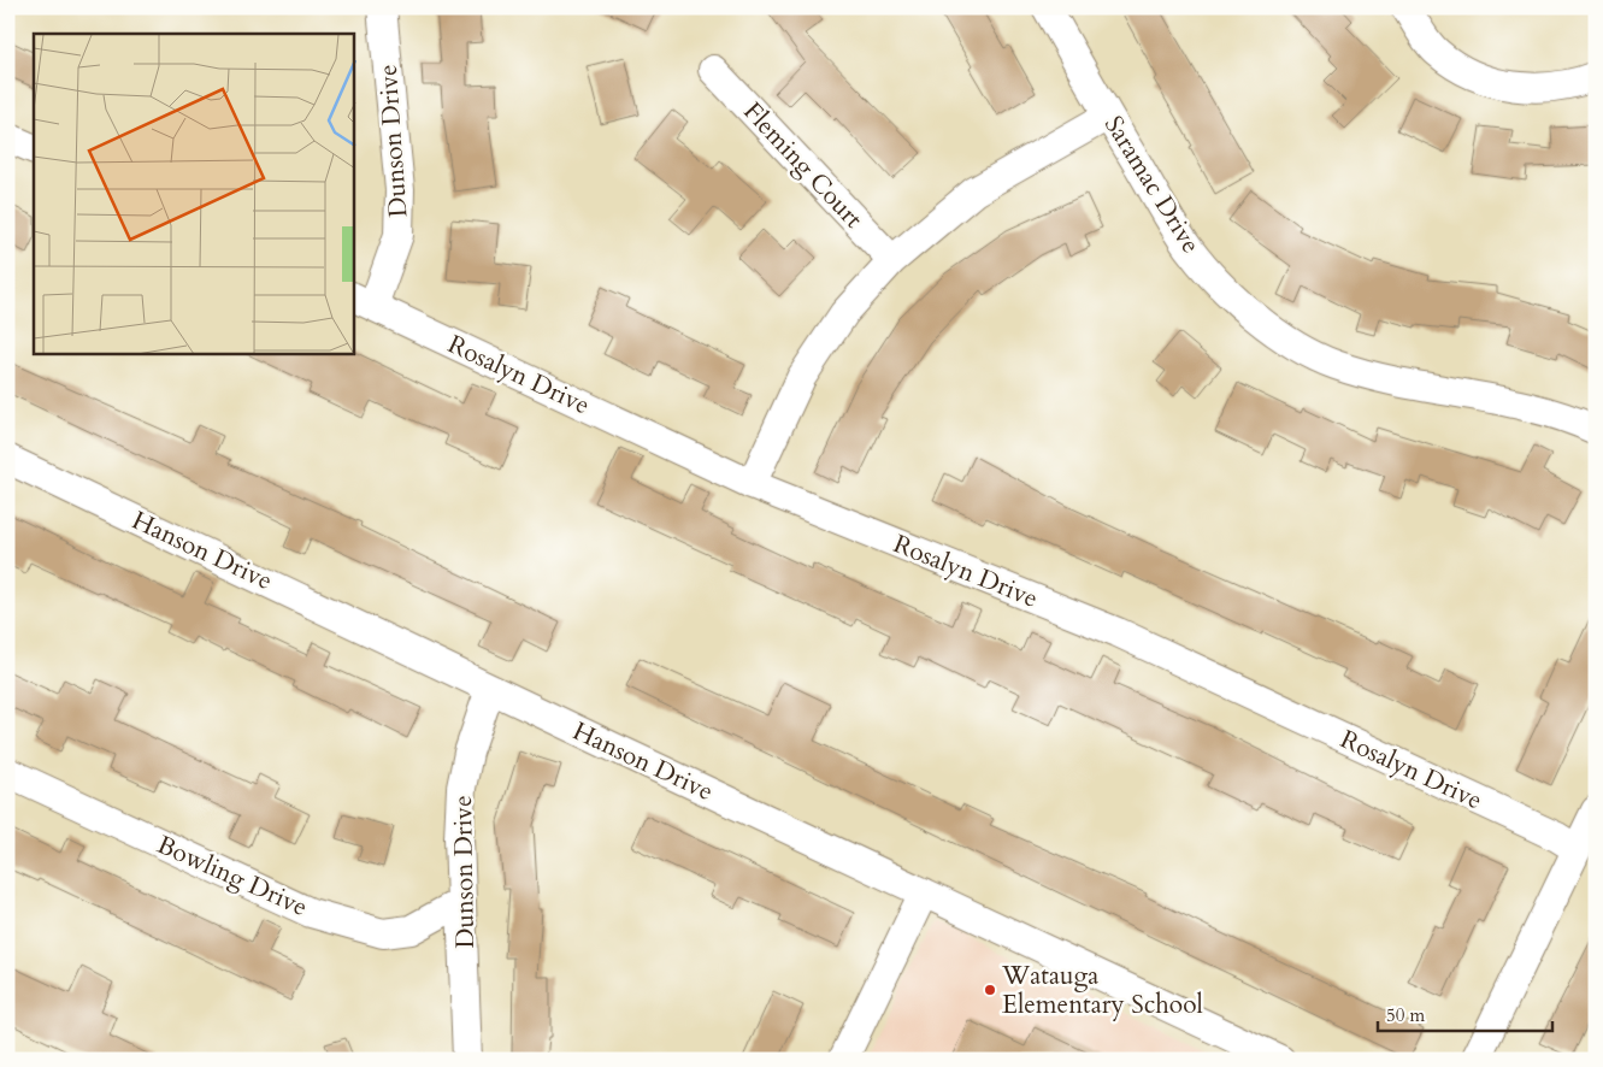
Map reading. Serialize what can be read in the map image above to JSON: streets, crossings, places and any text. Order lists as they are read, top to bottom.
{
  "streets": {
    "street": [
      "Dunson Drive",
      "Fleming Court",
      "Saramac Drive",
      "Rosalyn Drive",
      "Hanson Drive",
      "Bowling Drive"
    ]
  },
  "crossings": [
    ["Dunson Drive", "Rosalyn Drive"],
    ["Dunson Drive", "Hanson Drive"],
    ["Dunson Drive", "Bowling Drive"]
  ],
  "places": ["Watauga Elementary School"],
  "scale_bar": "50 m"
}
